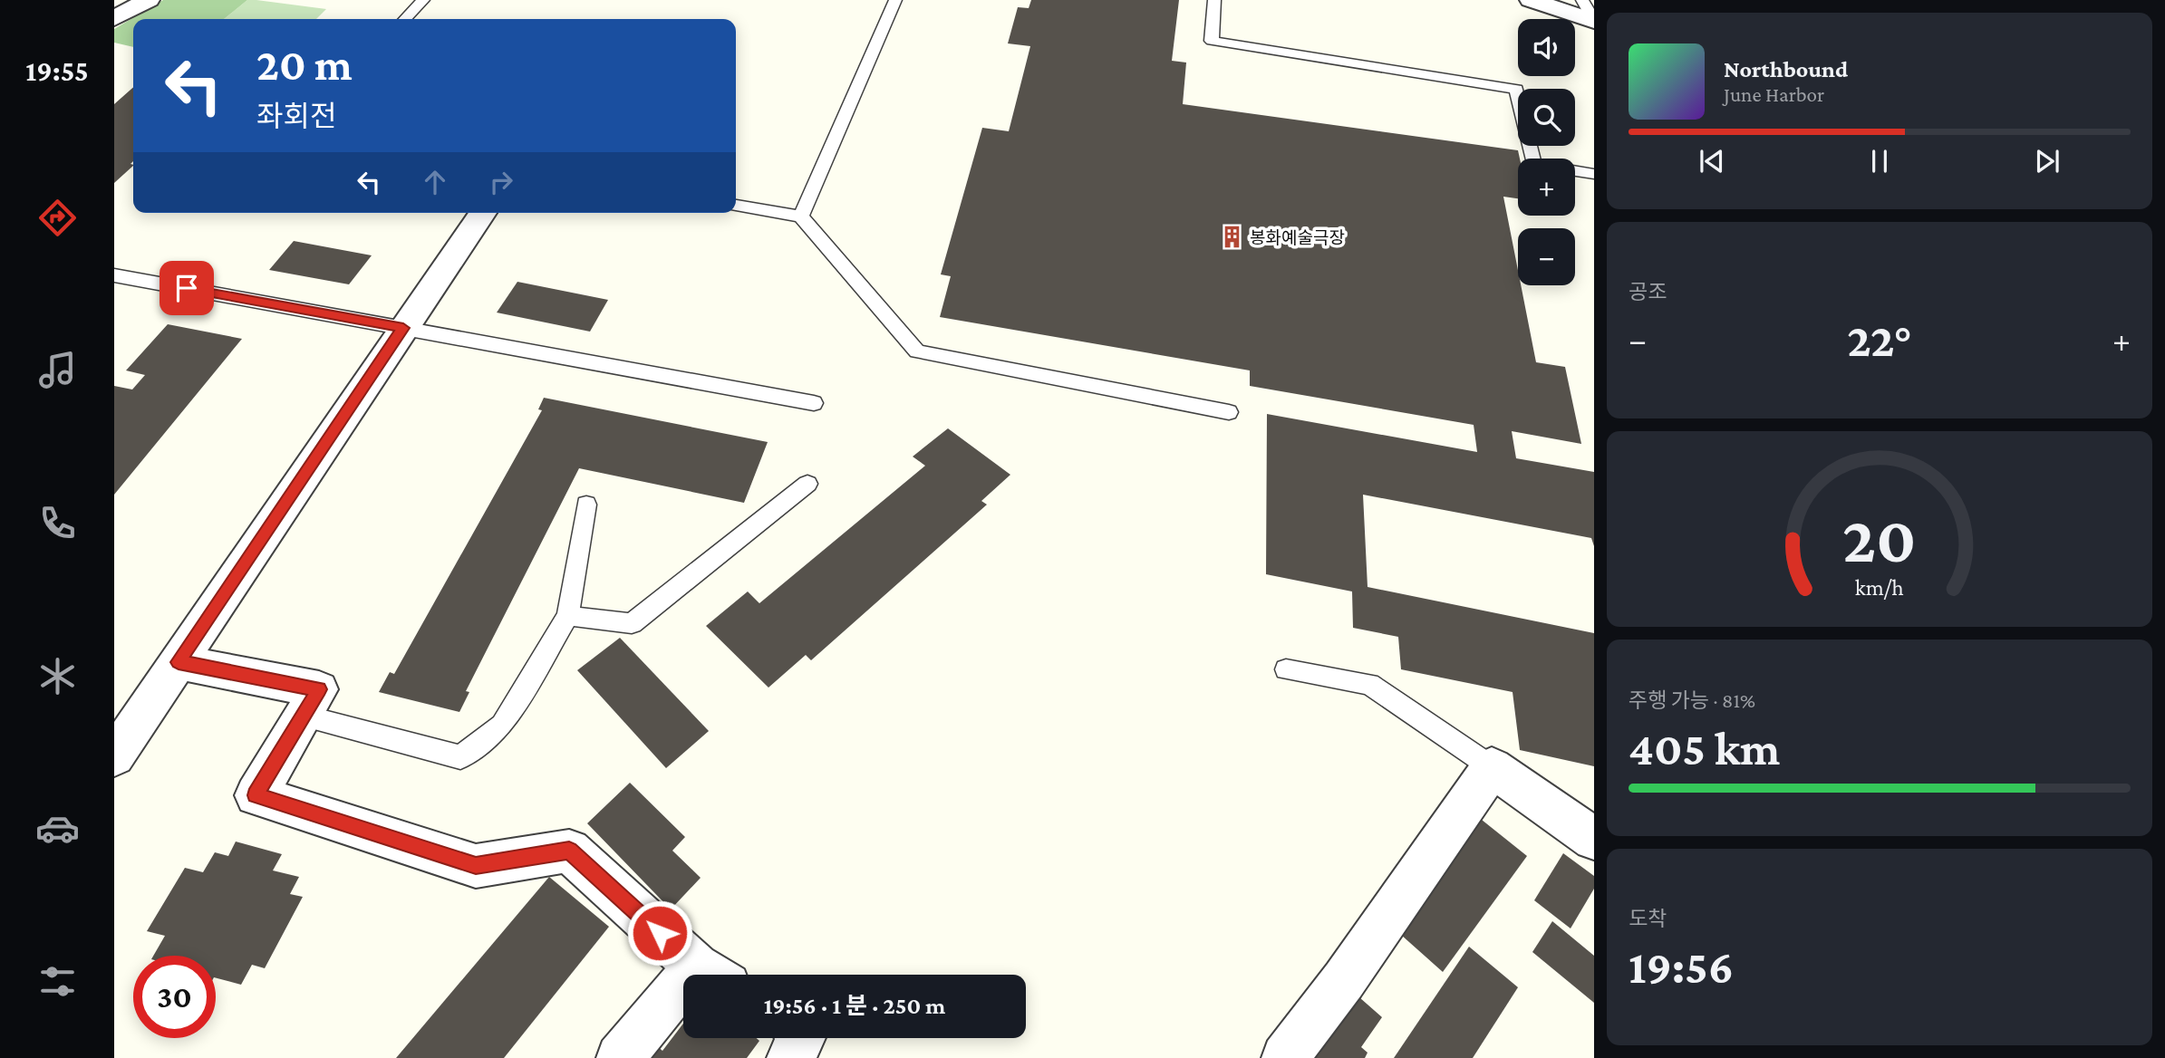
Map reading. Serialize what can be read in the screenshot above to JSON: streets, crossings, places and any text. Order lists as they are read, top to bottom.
{
  "places": {
    "building": ["봉화예술극장"]
  },
  "page": {
    "tabs": "19:55",
    "map_buttons": ["+", "−"],
    "turn": ["20 m", "좌회전"],
    "song": ["Northbound", "June Harbor"],
    "tile": [
      "공조",
      ["주행 가능 · 81%", "405 km"],
      ["도착", "19:56"]
    ],
    "heat": ["−", "22°", "+"],
    "limit": "30",
    "trip": "19:56 · 1 분 · 250 m",
    "gauge": ["20", "km/h"]
  }
}
